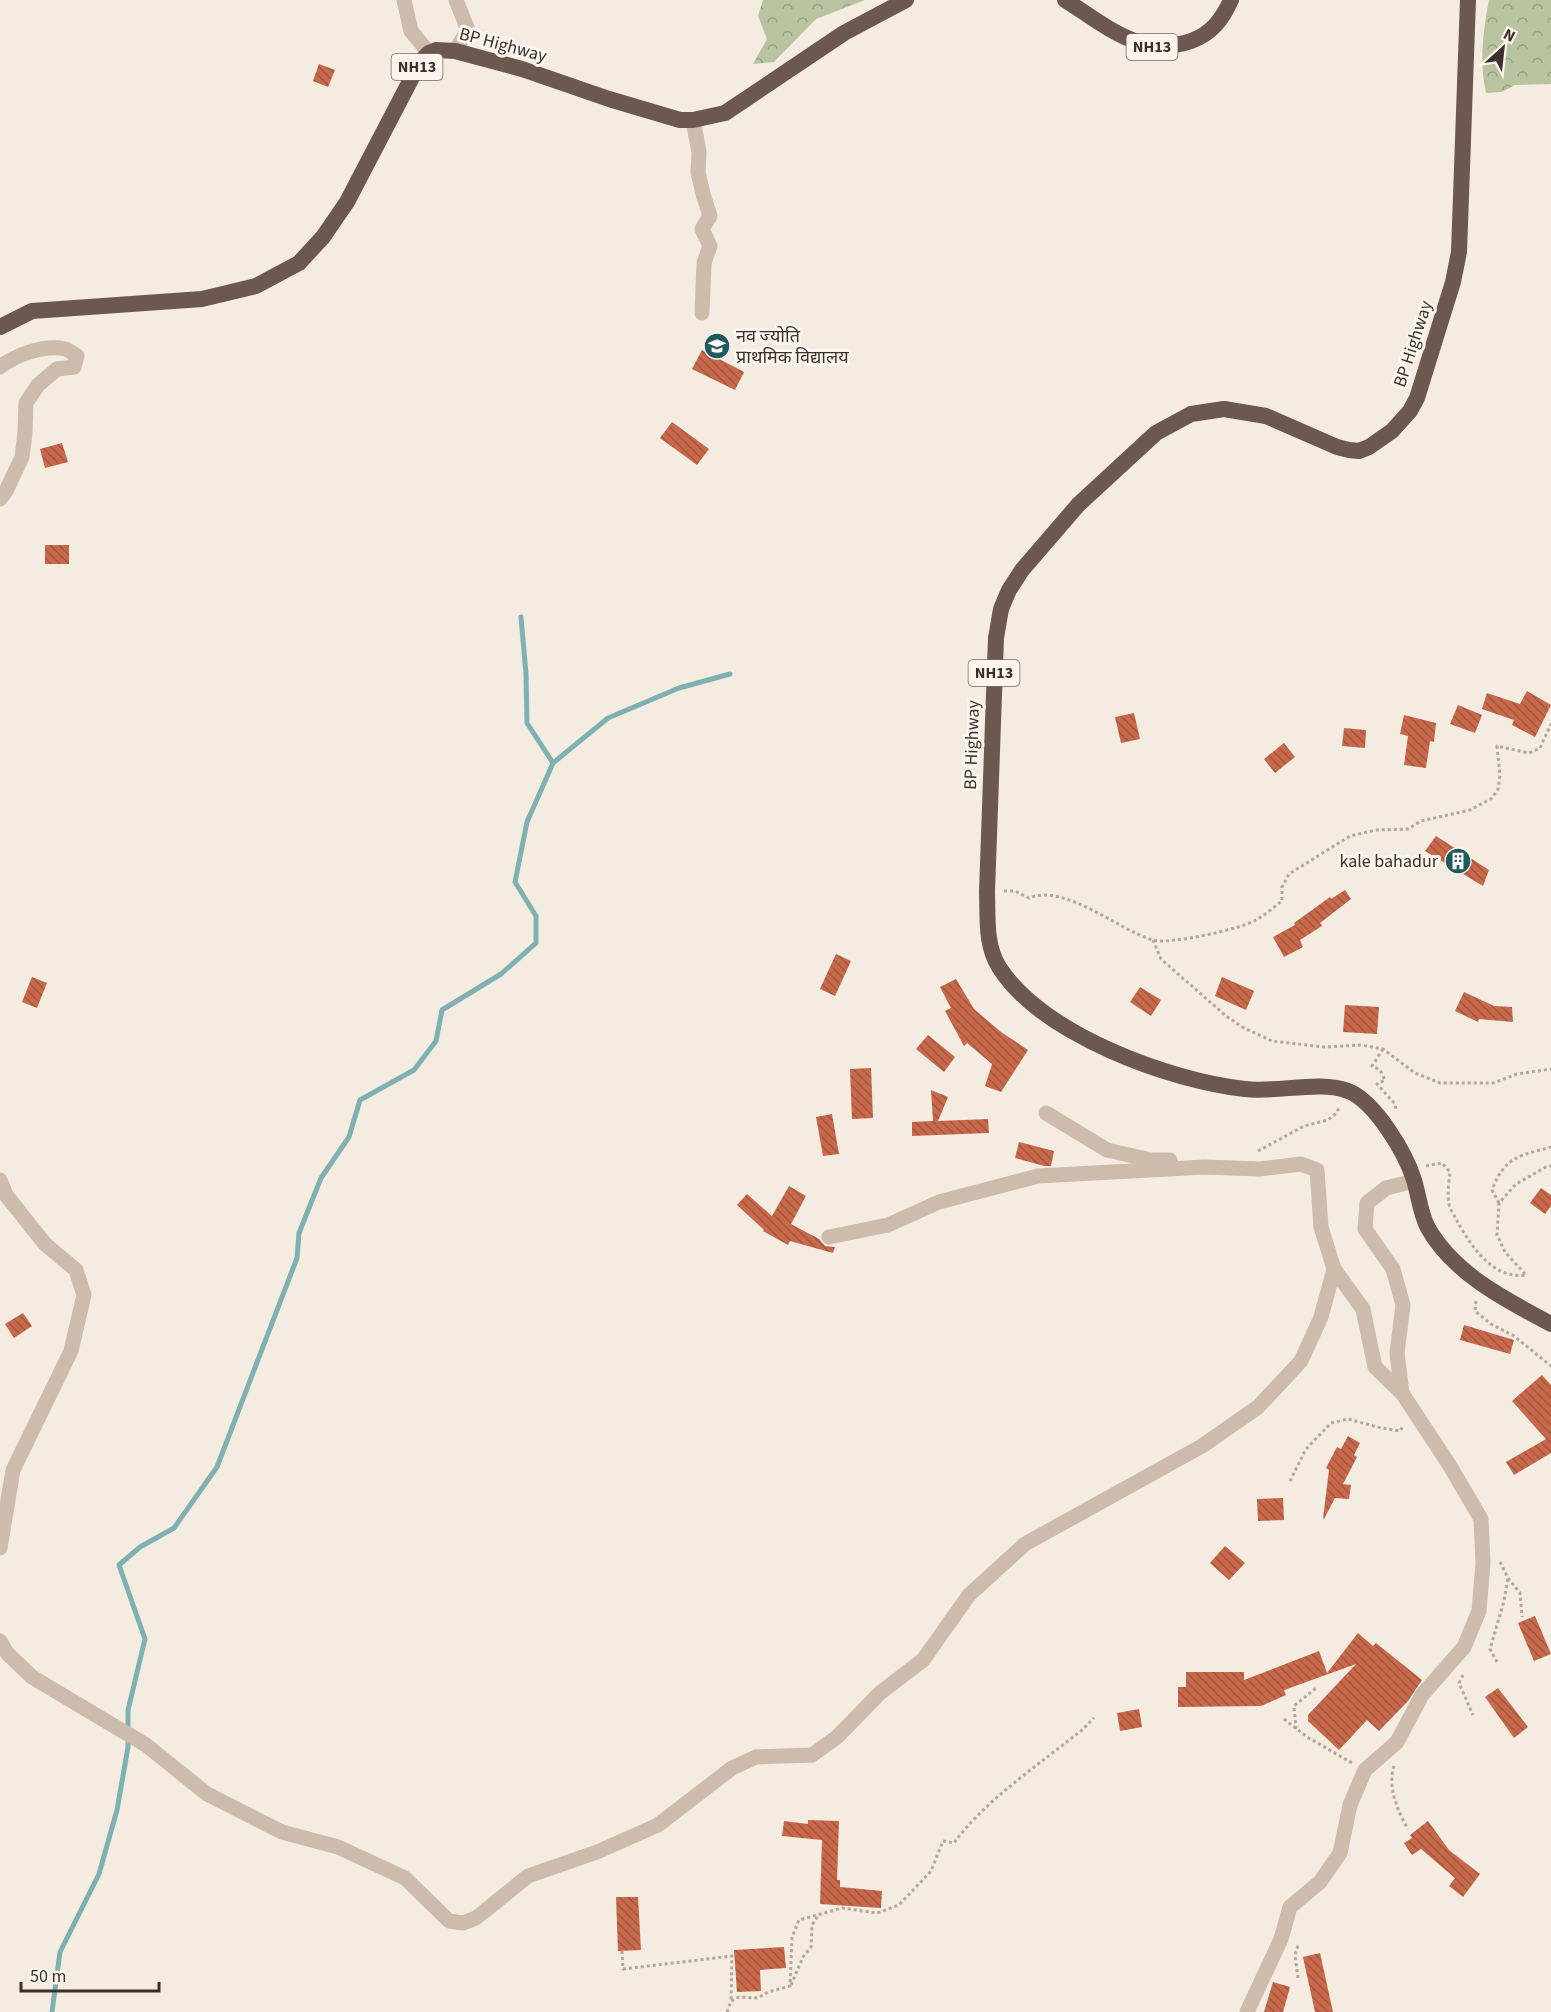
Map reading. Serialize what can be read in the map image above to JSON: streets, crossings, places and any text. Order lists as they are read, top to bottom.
{
  "streets": {
    "highway": ["BP Highway", "NH13"]
  },
  "crossings": [
    ["BP Highway", "NH13"]
  ],
  "places": {
    "school or university": ["नव ज्योति प्राथमिक विद्यालय"],
    "building": ["kale bahadur"]
  },
  "scale_bar": "50 m",
  "north": "top right"
}
